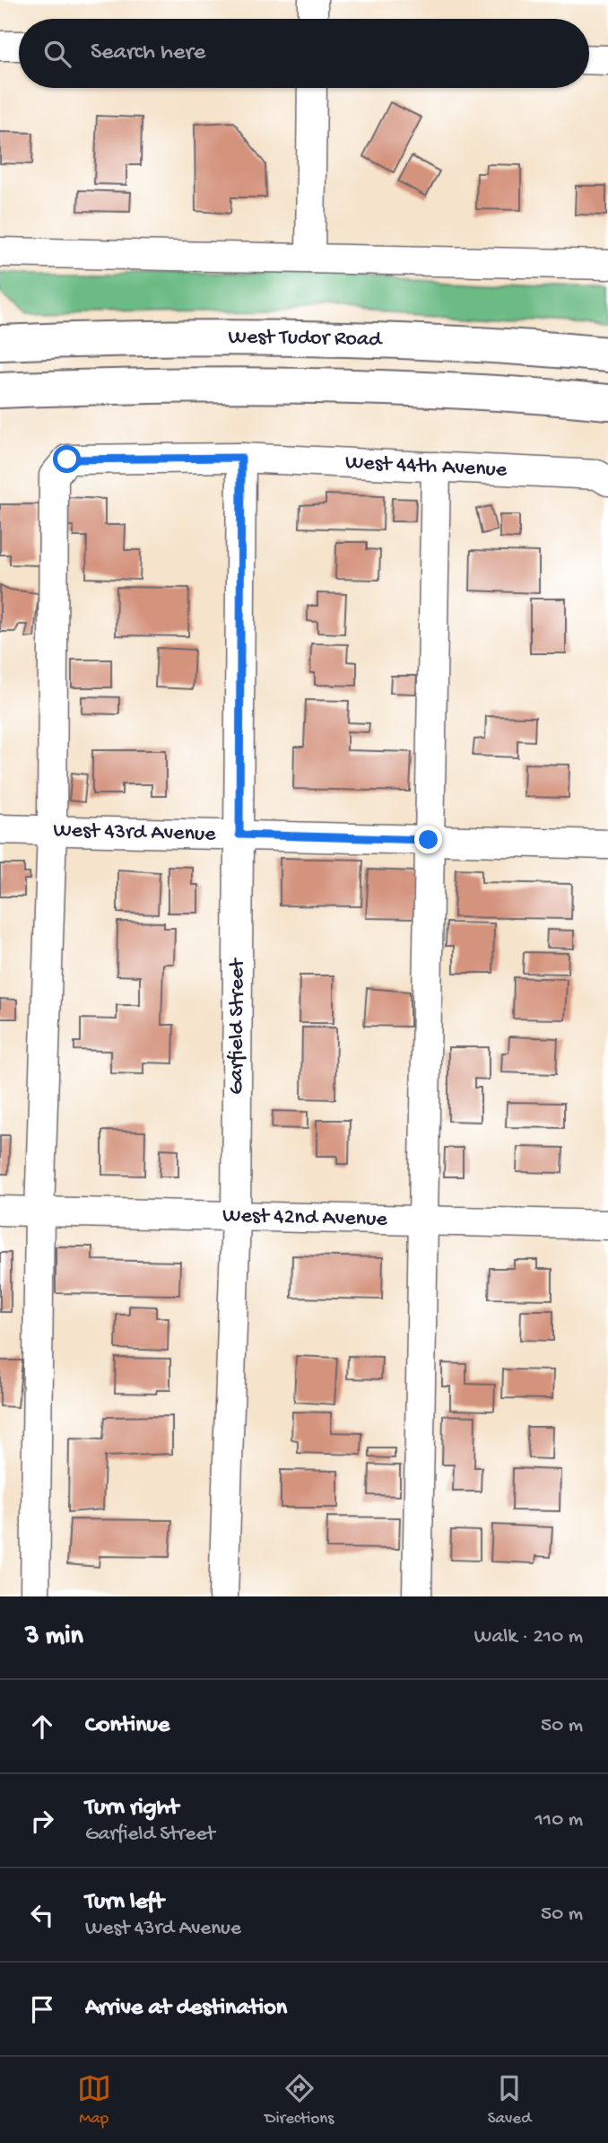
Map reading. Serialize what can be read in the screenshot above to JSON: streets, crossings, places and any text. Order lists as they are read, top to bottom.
{
  "streets": {
    "main road": ["West Tudor Road"],
    "street": [
      "West 44th Avenue",
      "West 43rd Avenue",
      "Garfield Street",
      "West 42nd Avenue"
    ]
  },
  "crossings": [
    ["West 44th Avenue", "West 43rd Avenue"],
    ["West 44th Avenue", "Garfield Street"],
    ["West 43rd Avenue", "Garfield Street"],
    ["Garfield Street", "West 42nd Avenue"]
  ],
  "page": {
    "search": "Search here",
    "heading": ["3 min", "Walk · 210 m"],
    "list": [
      ["Continue", "50 m"],
      ["Turn right", "Garfield Street", "110 m"],
      ["Turn left", "West 43rd Avenue", "50 m"],
      "Arrive at destination"
    ],
    "nav": ["Map", "Directions", "Saved"]
  }
}
